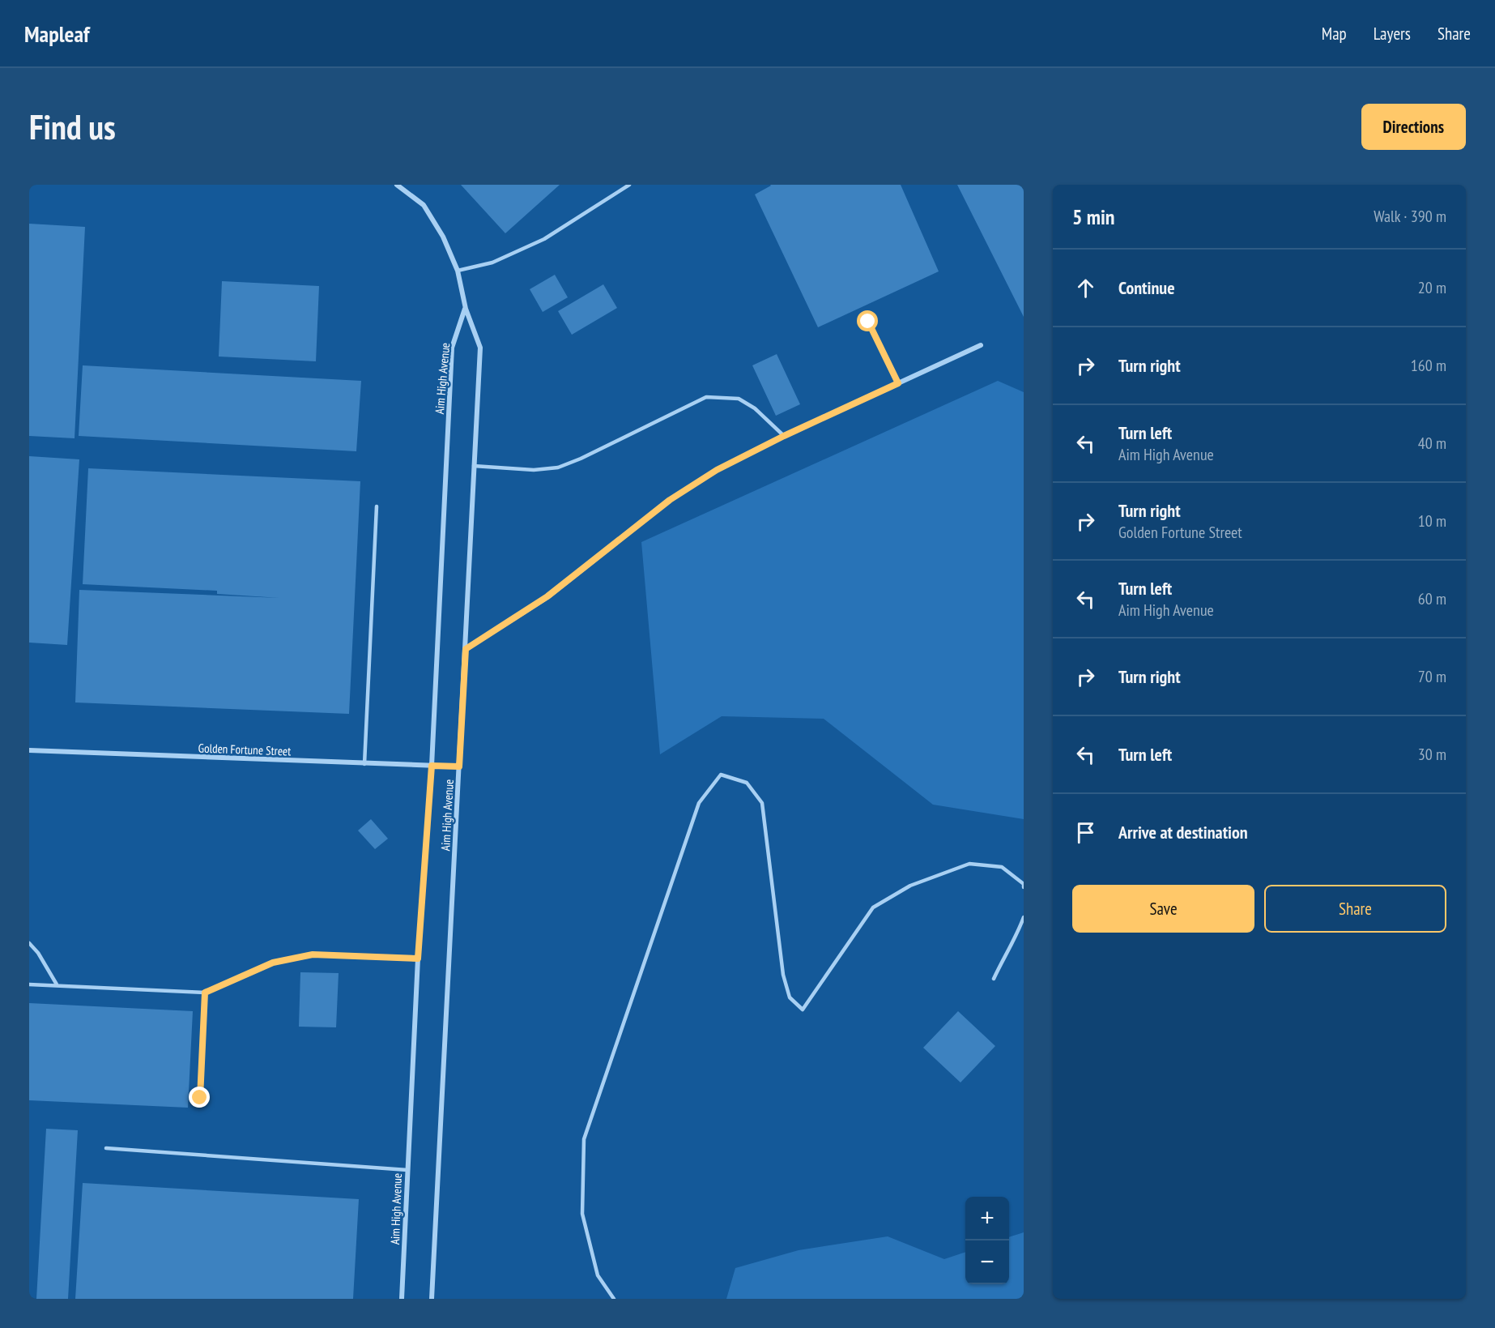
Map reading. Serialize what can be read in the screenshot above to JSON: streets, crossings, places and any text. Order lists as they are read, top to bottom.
{
  "streets": {
    "street": ["Aim High Avenue", "Golden Fortune Street"]
  },
  "crossings": [
    ["Aim High Avenue", "Golden Fortune Street"]
  ],
  "page": {
    "header": "Mapleaf",
    "nav": ["Map", "Layers", "Share"],
    "buttons": [
      "Directions",
      ["Save", "Share"]
    ],
    "title": "Find us",
    "heading": ["5 min", "Walk · 390 m"],
    "list": [
      ["Continue", "20 m"],
      ["Turn right", "160 m"],
      ["Turn left", "Aim High Avenue", "40 m"],
      ["Turn right", "Golden Fortune Street", "10 m"],
      ["Turn left", "Aim High Avenue", "60 m"],
      ["Turn right", "70 m"],
      ["Turn left", "30 m"],
      "Arrive at destination"
    ],
    "map_buttons": ["+", "−"]
  }
}
